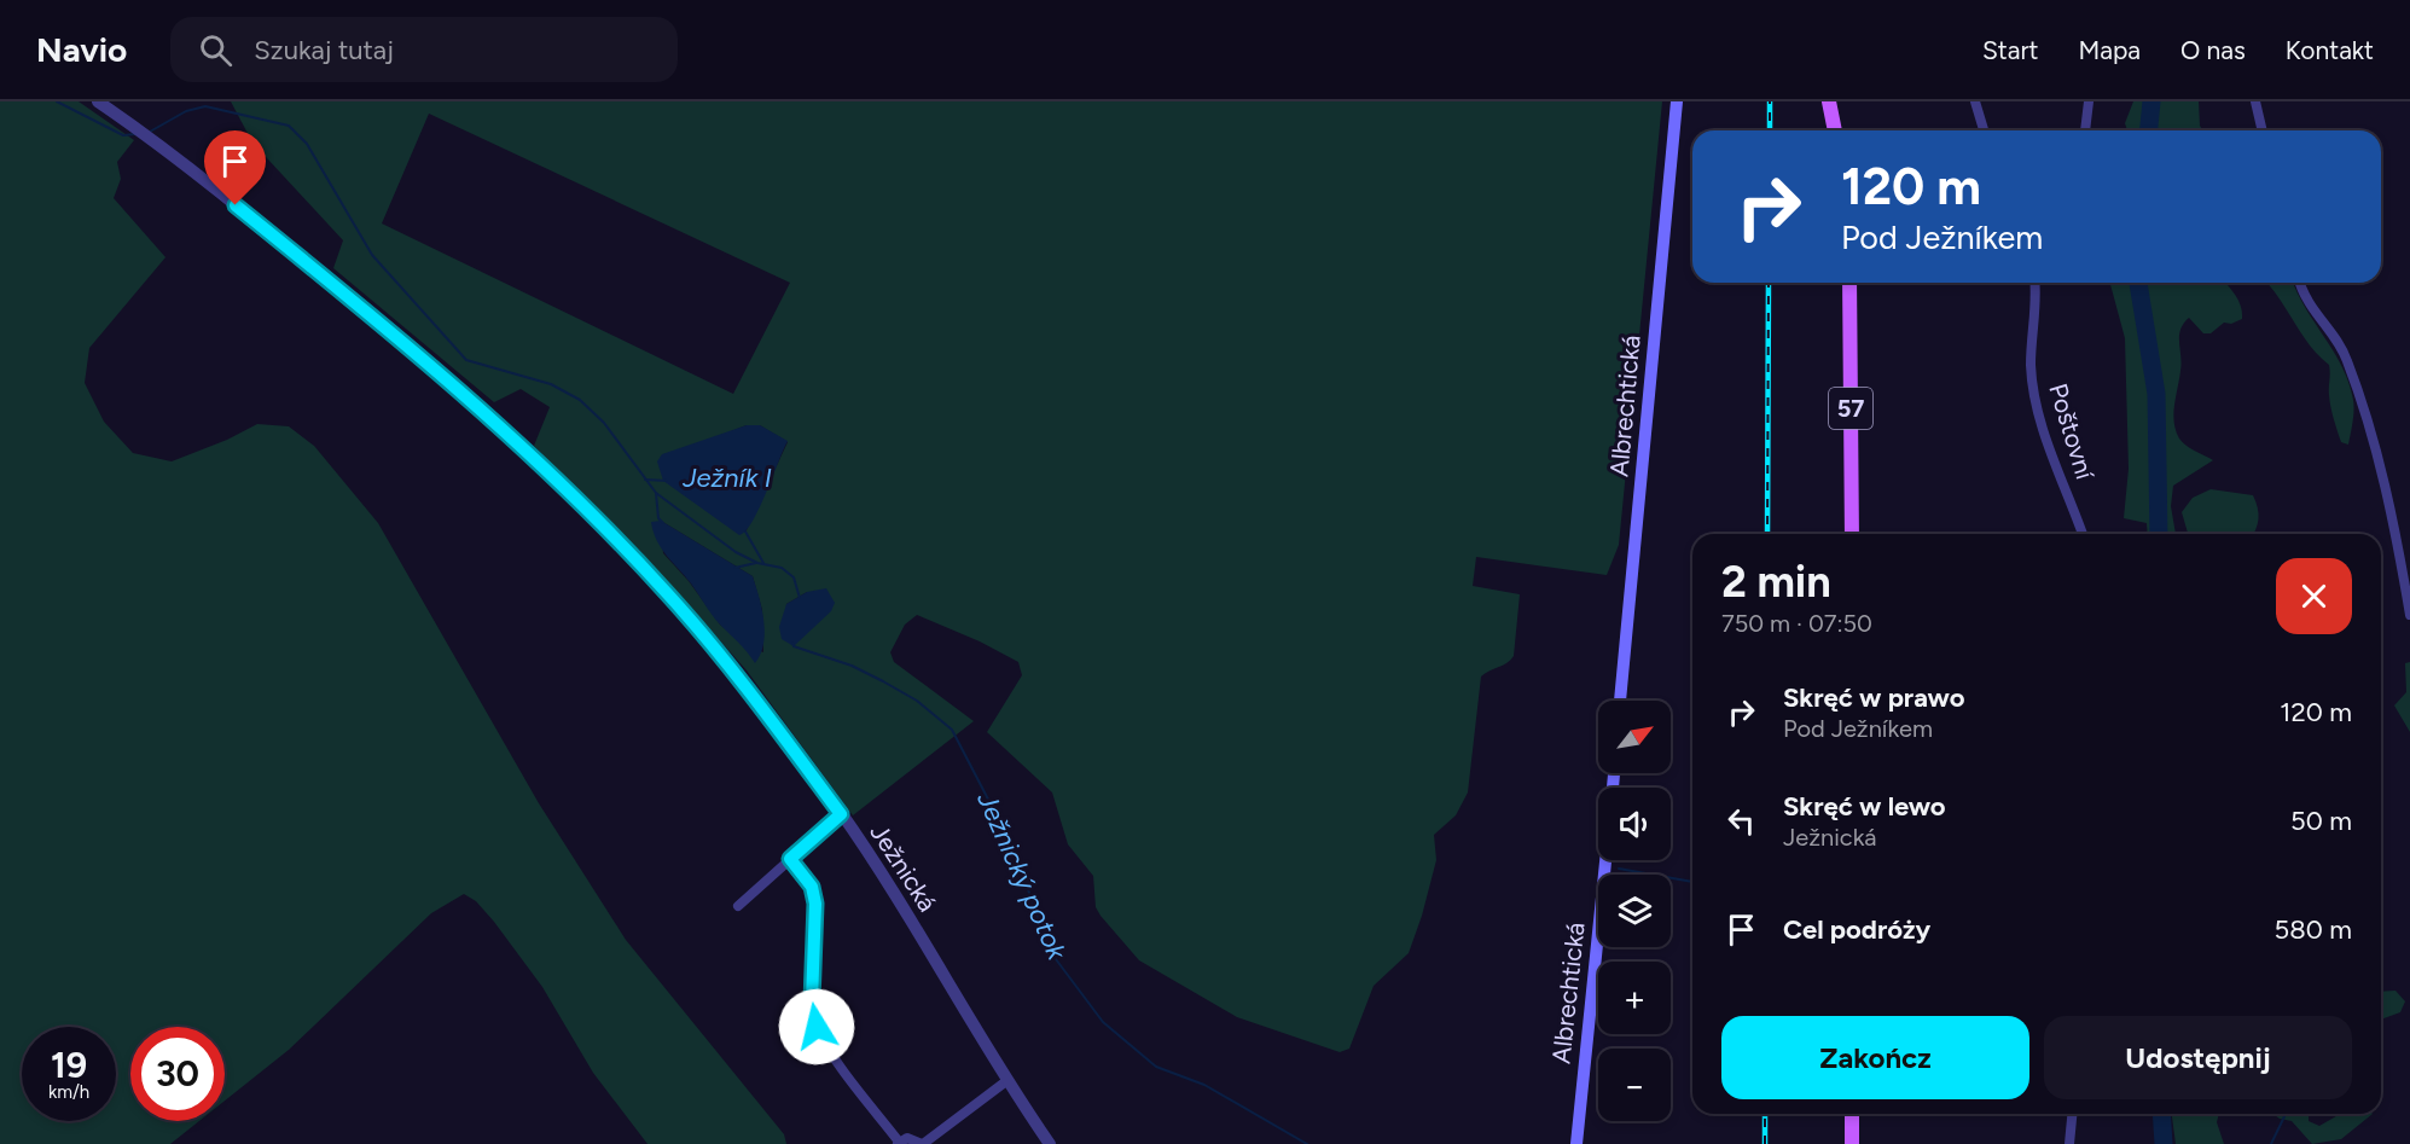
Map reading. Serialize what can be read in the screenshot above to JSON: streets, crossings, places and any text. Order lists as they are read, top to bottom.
{
  "streets": {
    "main road": ["Albrechtická", "57"],
    "street": ["Poštovní", "Ježnická"]
  },
  "water": ["Ježník I", "Ježnický potok"],
  "north": "top right",
  "page": {
    "header": "Navio",
    "search": "Szukaj tutaj",
    "nav": [
      "Start",
      "Mapa",
      "O nas",
      "Kontakt"
    ],
    "turn": ["120 m", "Pod Ježníkem"],
    "heading": ["2 min", "750 m · 07:50"],
    "list": [
      {
        "name": "Skręć w prawo",
        "note": "Pod Ježníkem",
        "value": "120 m"
      },
      {
        "name": "Skręć w lewo",
        "note": "Ježnická",
        "value": "50 m"
      },
      {
        "name": "Cel podróży",
        "value": "580 m"
      }
    ],
    "map_buttons": ["+", "−"],
    "buttons": ["Zakończ", "Udostępnij"],
    "speed": "19 km/h",
    "limit": "30"
  }
}
